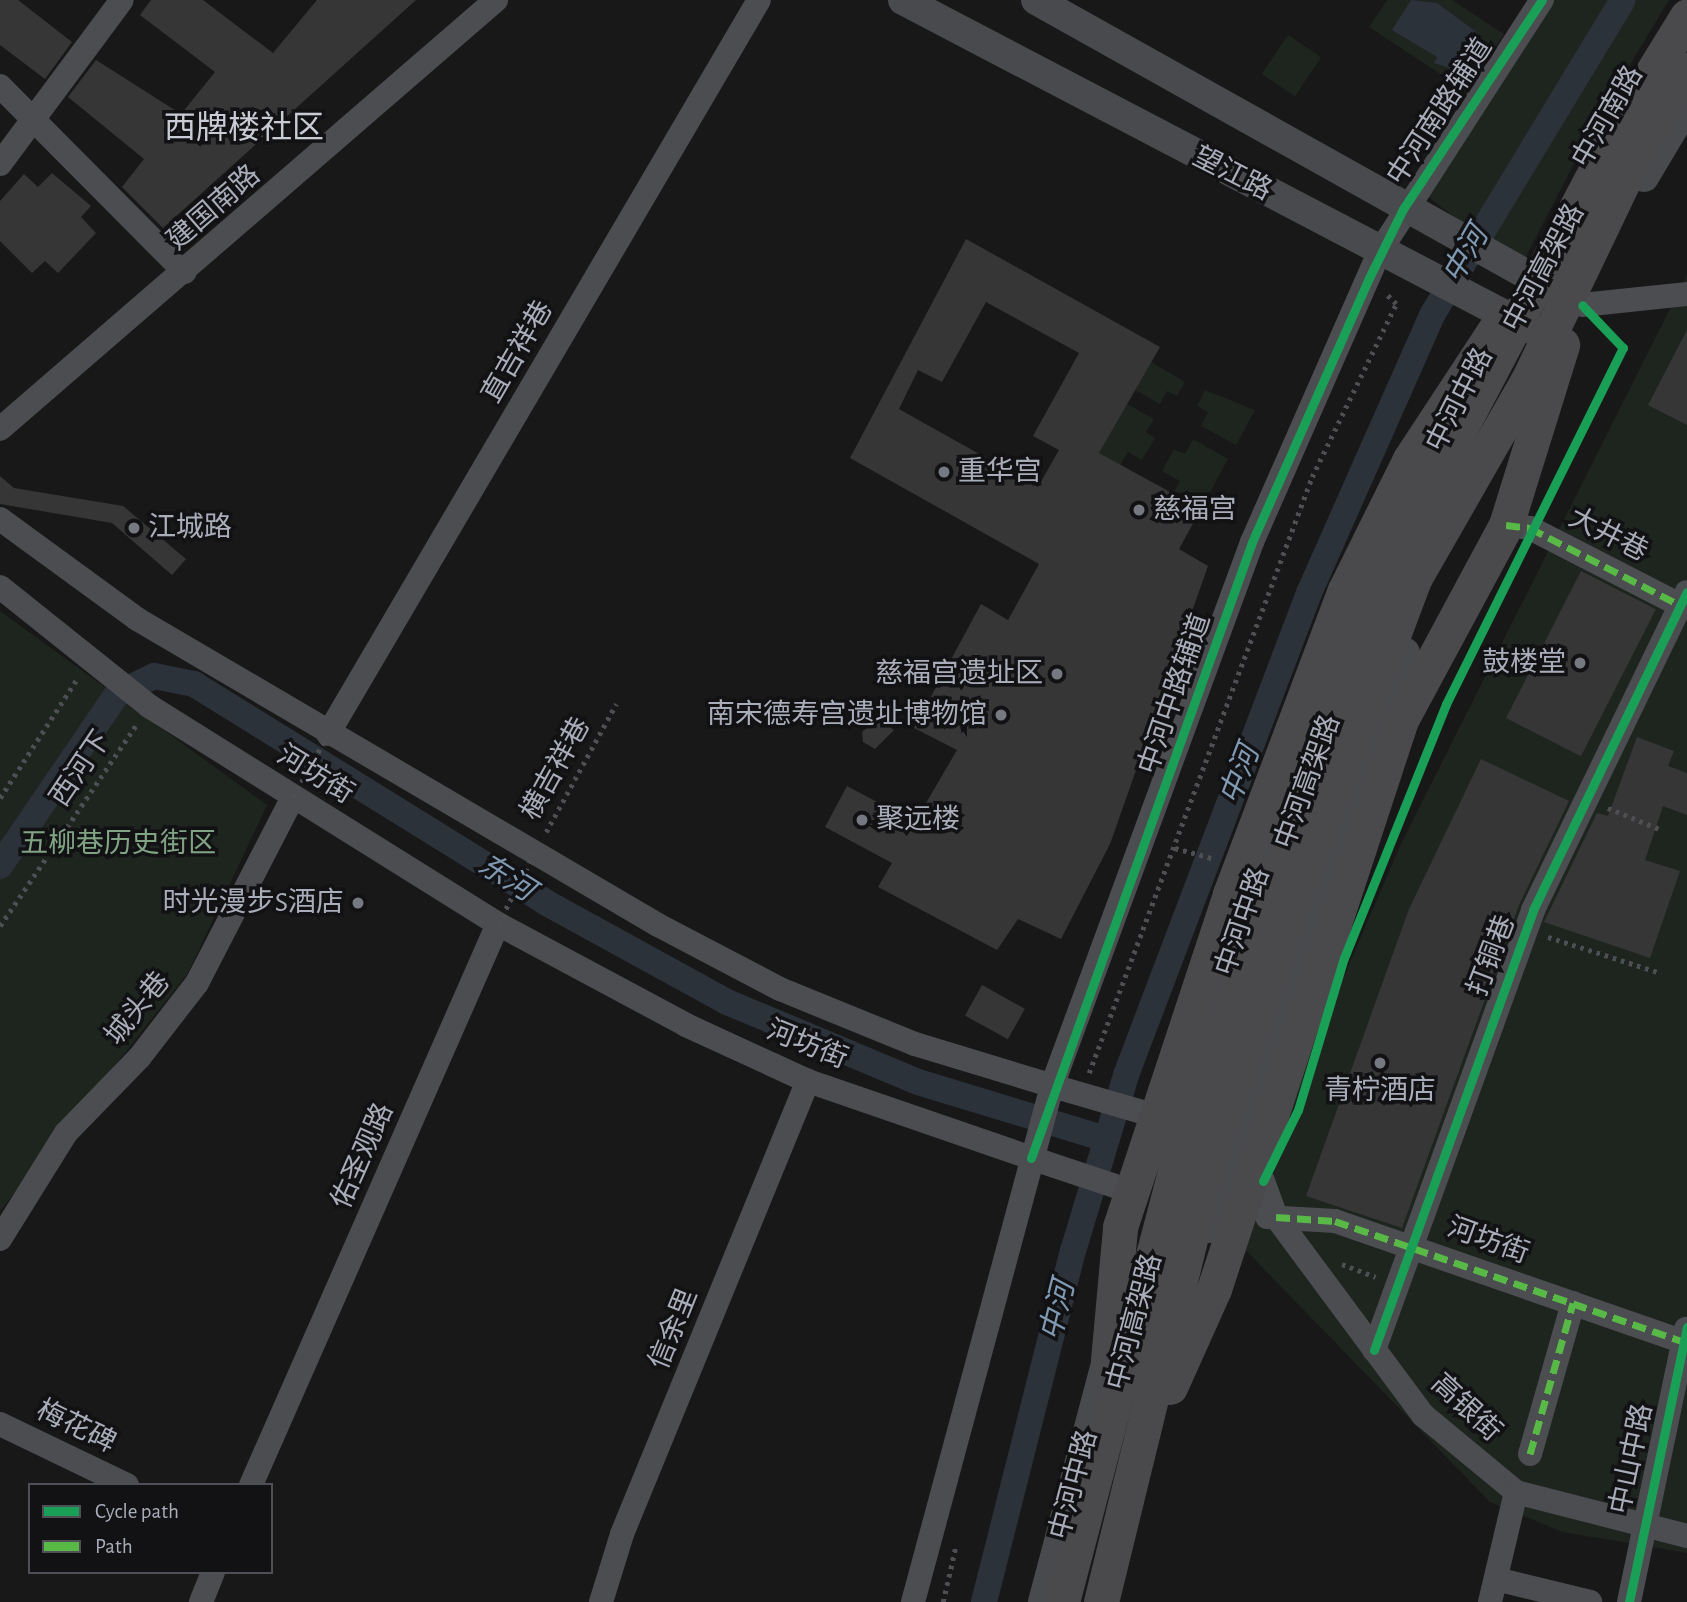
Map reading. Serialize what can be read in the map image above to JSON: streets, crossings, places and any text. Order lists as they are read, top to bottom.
{
  "streets": {
    "highway": ["中河高架路"],
    "main road": ["中河南路", "望江路", "中河中路"],
    "street": [
      "中河南路辅道",
      "建国南路",
      "直吉祥巷",
      "大井巷",
      "中河中路辅道",
      "河坊街",
      "打铜巷",
      "城头巷",
      "佑圣观路",
      "信余里",
      "高银街",
      "梅花碑",
      "中山中路"
    ],
    "path": ["西河下", "横吉祥巷"]
  },
  "crossings": [
    ["中河南路辅道", "望江路"],
    ["中河南路辅道", "中河中路辅道"],
    ["中河南路", "望江路"],
    ["中河南路", "中河中路"],
    ["望江路", "中河中路"],
    ["望江路", "中河中路辅道"],
    ["直吉祥巷", "河坊街"],
    ["中河中路", "河坊街"],
    ["大井巷", "打铜巷"],
    ["中河中路辅道", "河坊街"],
    ["西河下", "河坊街"],
    ["横吉祥巷", "河坊街"],
    ["河坊街", "打铜巷"],
    ["河坊街", "城头巷"],
    ["河坊街", "佑圣观路"],
    ["河坊街", "信余里"],
    ["河坊街", "高银街"],
    ["河坊街", "中山中路"],
    ["打铜巷", "高银街"],
    ["高银街", "中山中路"]
  ],
  "districts": ["西牌楼社区"],
  "water": ["中河", "东河"],
  "parks": ["五柳巷历史街区"],
  "places": [
    "重华宫",
    "慈福宫",
    "江城路",
    "鼓楼堂",
    "慈福宫遗址区",
    "南宋德寿宫遗址博物馆",
    "聚远楼",
    "时光漫步S酒店",
    "青柠酒店"
  ],
  "legend": ["Cycle path", "Path"]
}
